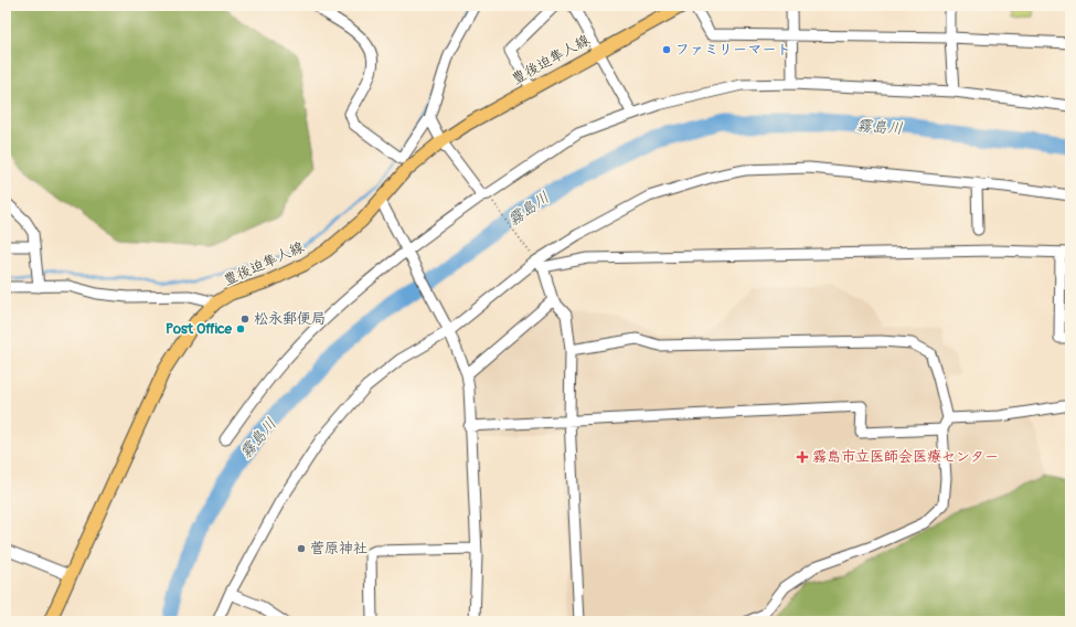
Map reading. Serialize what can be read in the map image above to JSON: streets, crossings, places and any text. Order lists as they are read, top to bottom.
{
  "streets": {
    "main road": ["豊後迫隼人線"]
  },
  "water": ["霧島川"],
  "places": {
    "other": [
      "ファミリーマート",
      "松永郵便局",
      "Post Office",
      "菅原神社"
    ],
    "health": ["霧島市立医師会医療センター"]
  }
}
